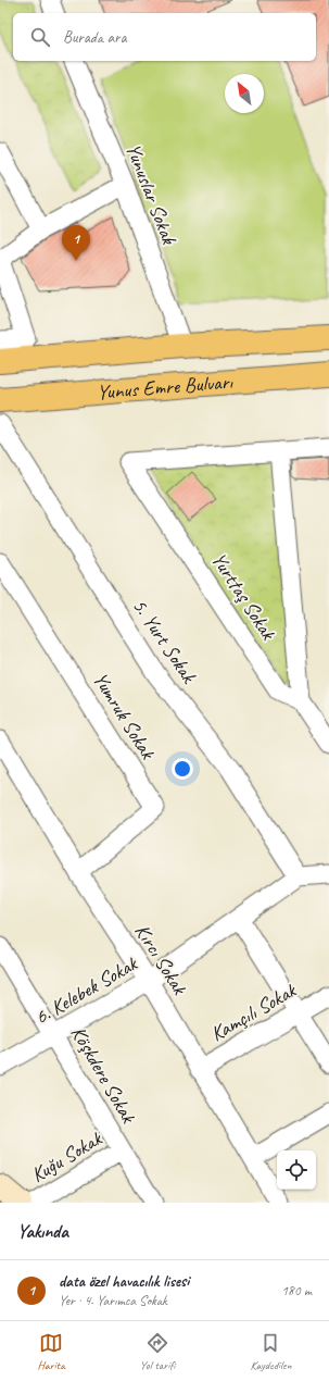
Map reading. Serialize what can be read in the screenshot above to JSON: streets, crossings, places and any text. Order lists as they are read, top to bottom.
{
  "streets": {
    "main road": ["Yunus Emre Bulvarı"],
    "street": [
      "Yunuslar Sokak",
      "Yurttaş Sokak",
      "5. Yurt Sokak",
      "Yumruk Sokak",
      "Kırcı Sokak",
      "6. Kelebek Sokak",
      "Kamçılı Sokak",
      "Köşkdere Sokak",
      "Kuğu Sokak"
    ]
  },
  "crossings": [
    ["Yunuslar Sokak", "Yunus Emre Bulvarı"],
    ["5. Yurt Sokak", "6. Kelebek Sokak"],
    ["Yumruk Sokak", "Kırcı Sokak"],
    ["Kırcı Sokak", "6. Kelebek Sokak"],
    ["Kırcı Sokak", "Kamçılı Sokak"],
    ["6. Kelebek Sokak", "Köşkdere Sokak"],
    ["Köşkdere Sokak", "Kuğu Sokak"]
  ],
  "north": "top left",
  "page": {
    "search": "Burada ara",
    "pins": "1",
    "heading": "Yakında",
    "list": [
      {
        "mark": "1",
        "name": "data özel havacılık lisesi",
        "note": "Yer · 4. Yarımca Sokak",
        "value": "180 m"
      }
    ],
    "nav": ["Harita", "Yol tarifi", "Kaydedilen"]
  }
}
